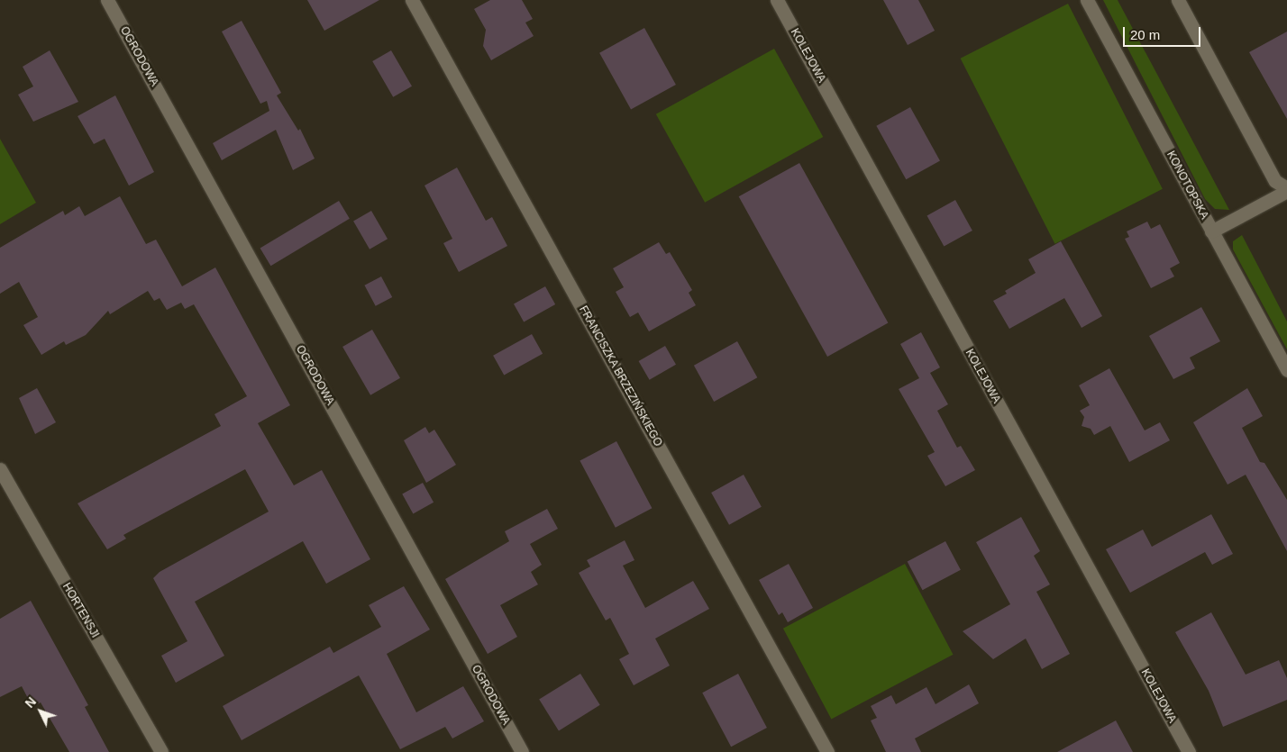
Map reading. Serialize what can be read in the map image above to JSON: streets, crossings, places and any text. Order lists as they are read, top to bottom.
{
  "streets": {
    "street": [
      "KOLEJOWA",
      "OGRODOWA",
      "KONOTOPSKA",
      "FRANCISZKA BRZEZIŃSKIEGO",
      "HORTENSJI"
    ]
  },
  "scale_bar": "20 m",
  "north": "top left"
}
